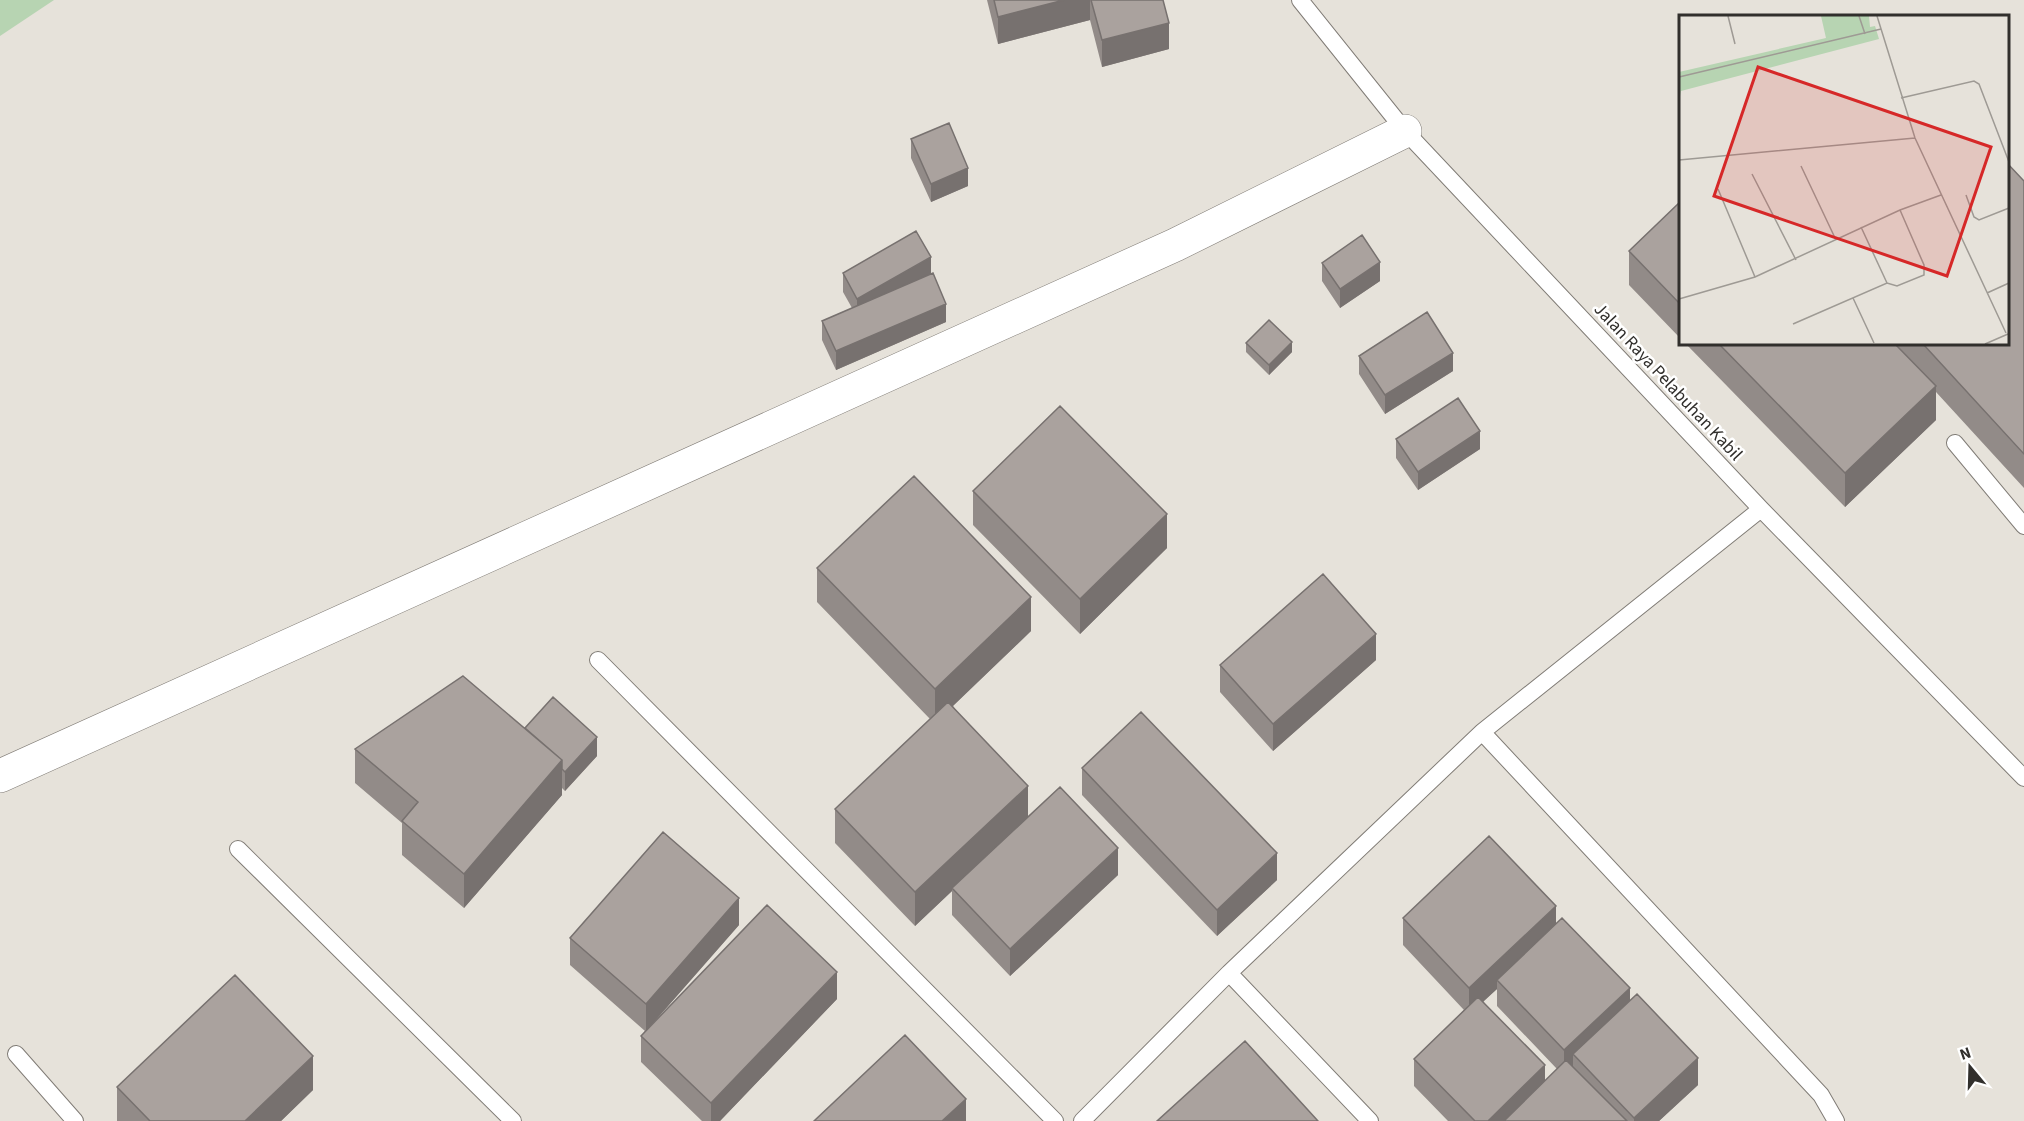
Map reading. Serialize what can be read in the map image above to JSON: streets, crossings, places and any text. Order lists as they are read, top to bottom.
{
  "streets": {
    "lane": ["Jalan Raya Pelabuhan Kabil"]
  },
  "north": "top"
}
